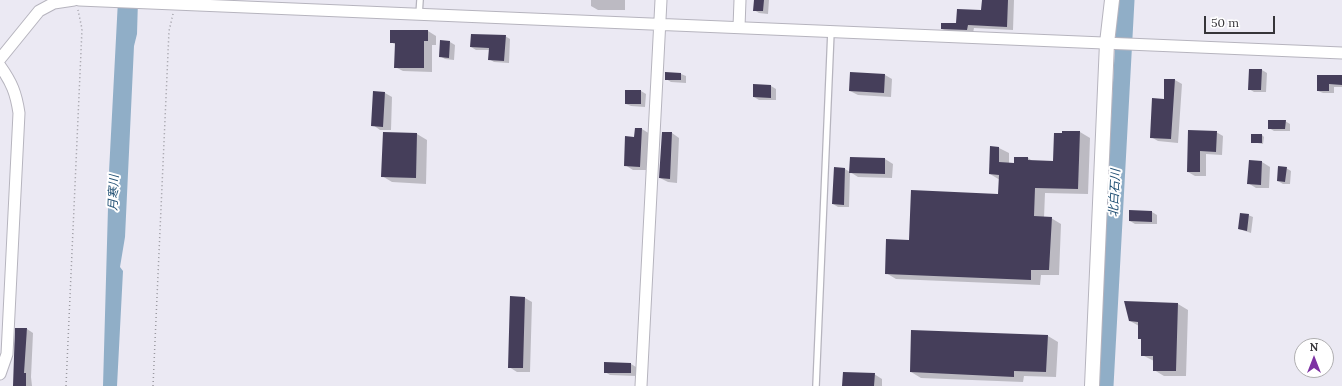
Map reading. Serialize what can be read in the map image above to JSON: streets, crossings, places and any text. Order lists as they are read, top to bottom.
{
  "water": ["月寒川", "北白石川"],
  "scale_bar": "50 m",
  "north": "top"
}
